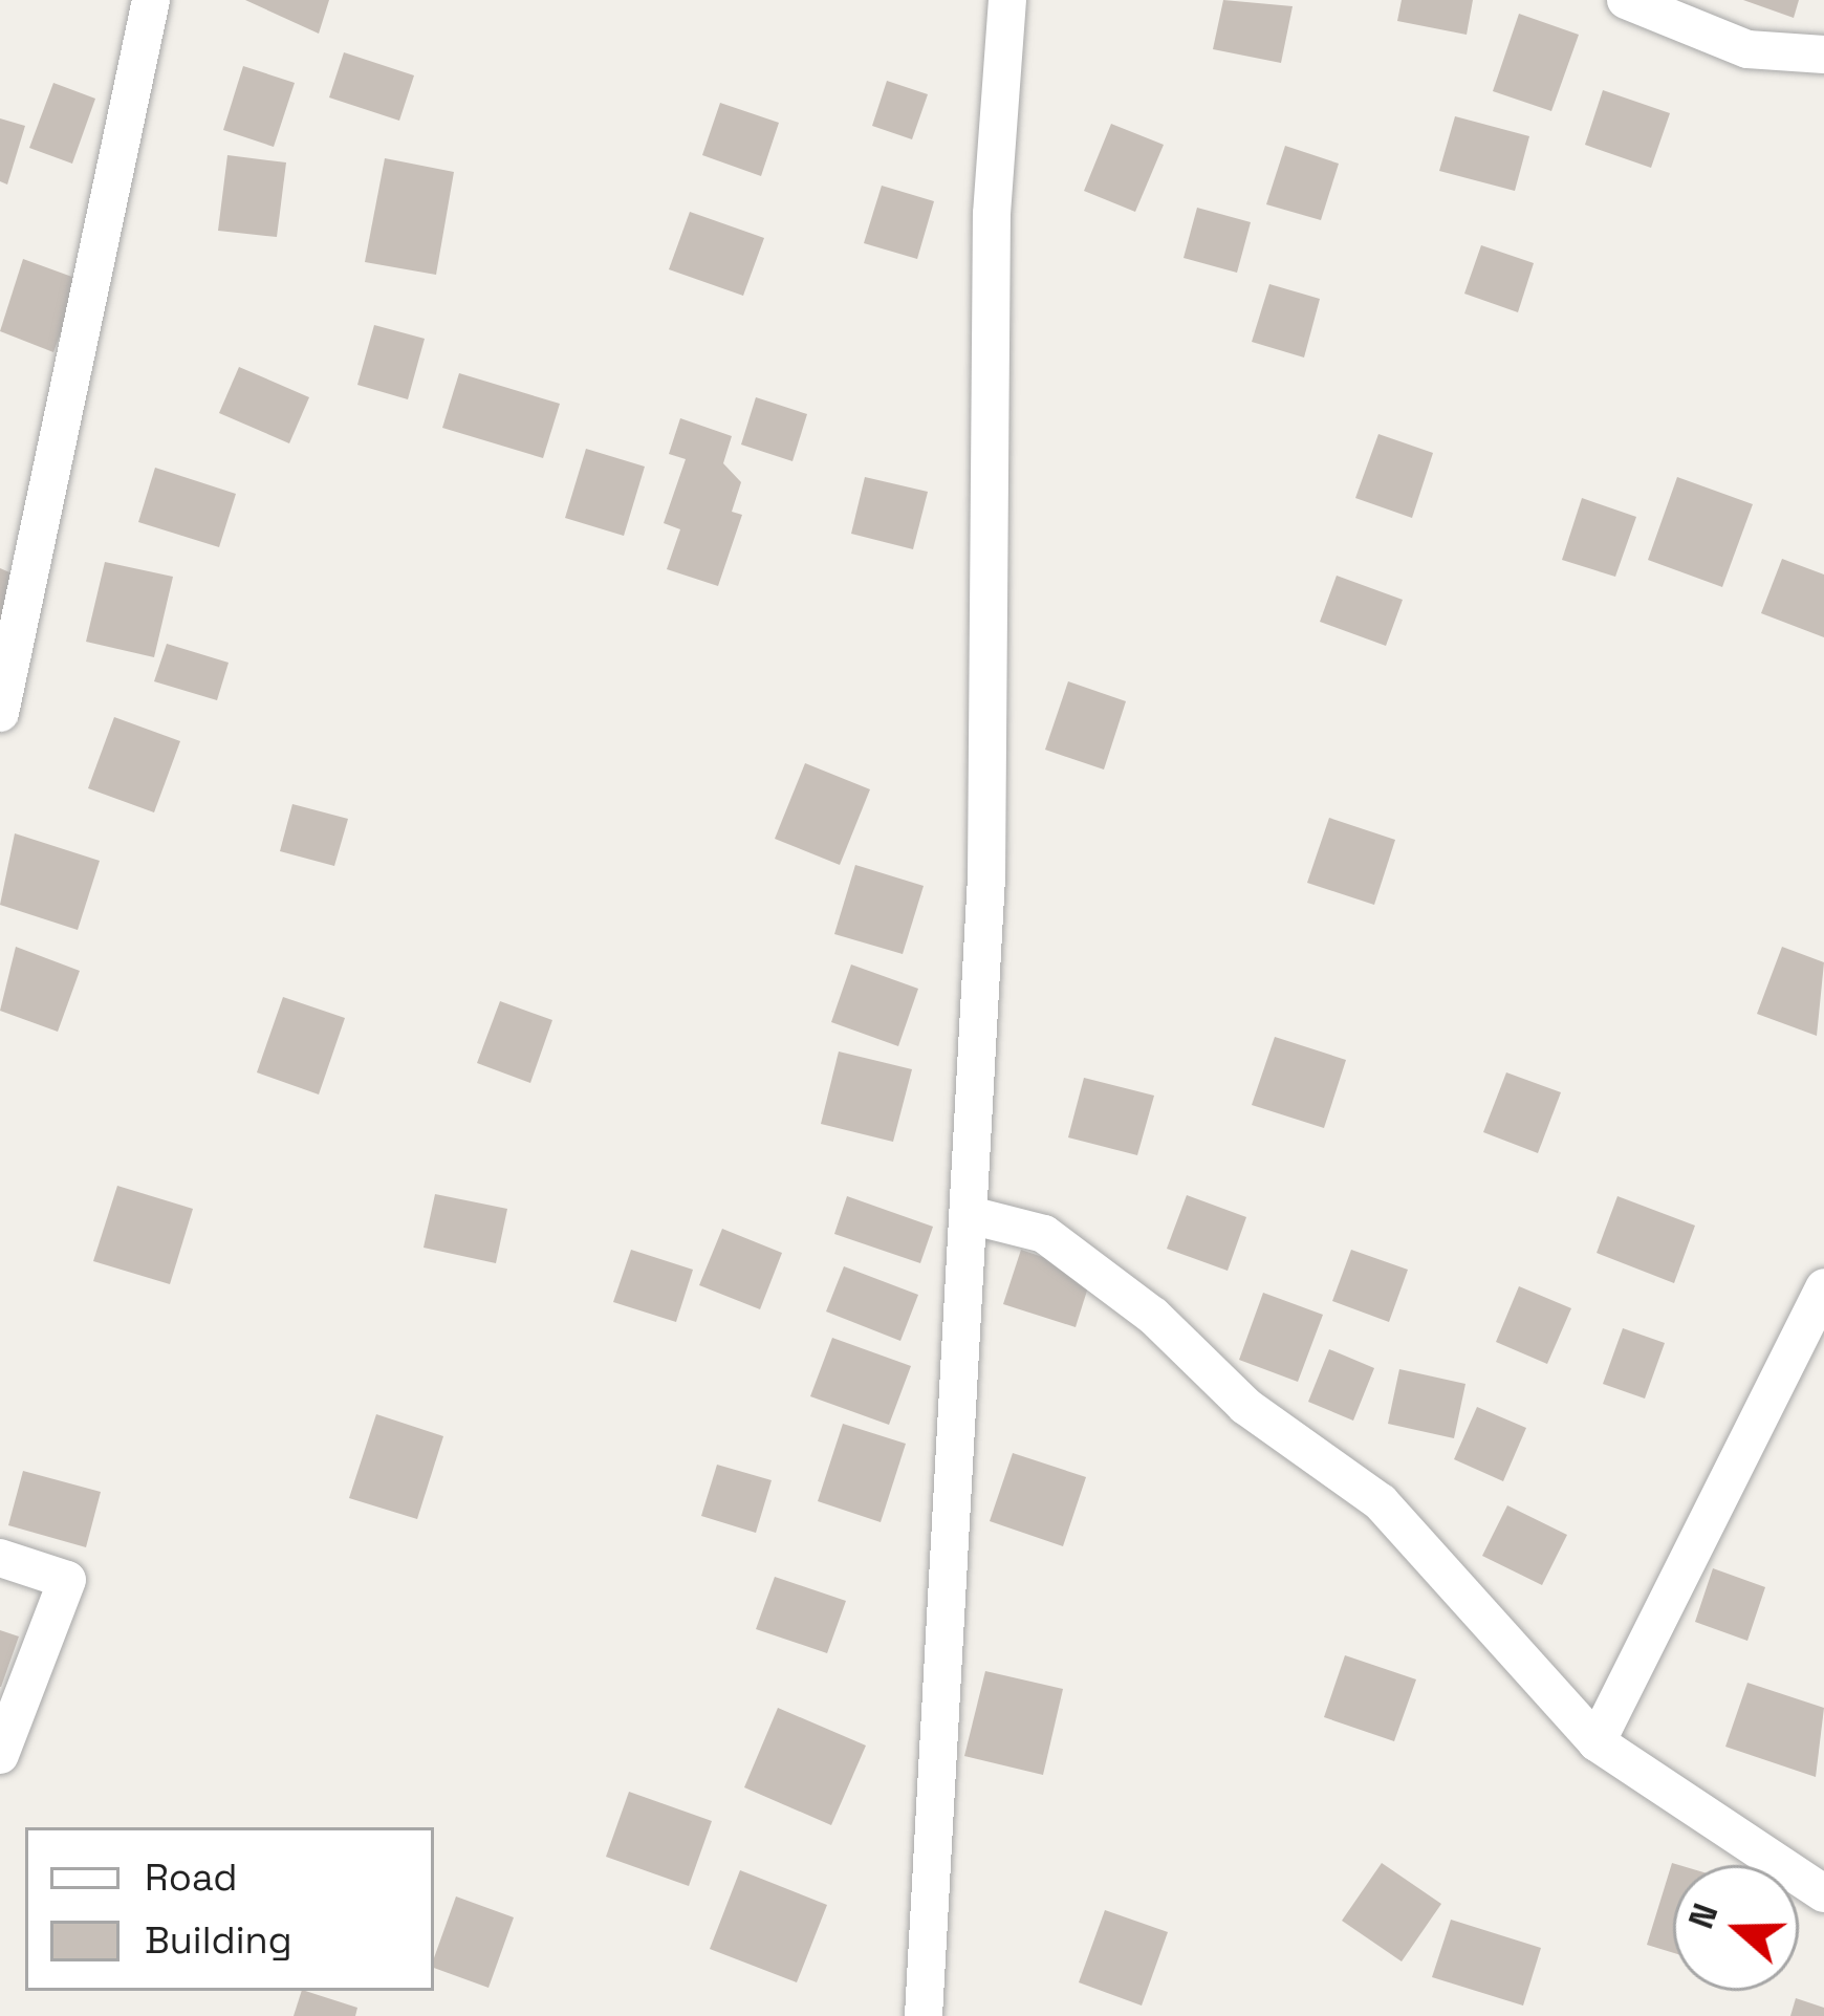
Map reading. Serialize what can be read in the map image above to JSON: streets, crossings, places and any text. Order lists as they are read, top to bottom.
{
  "legend": ["Road", "Building"],
  "north": "left"
}
